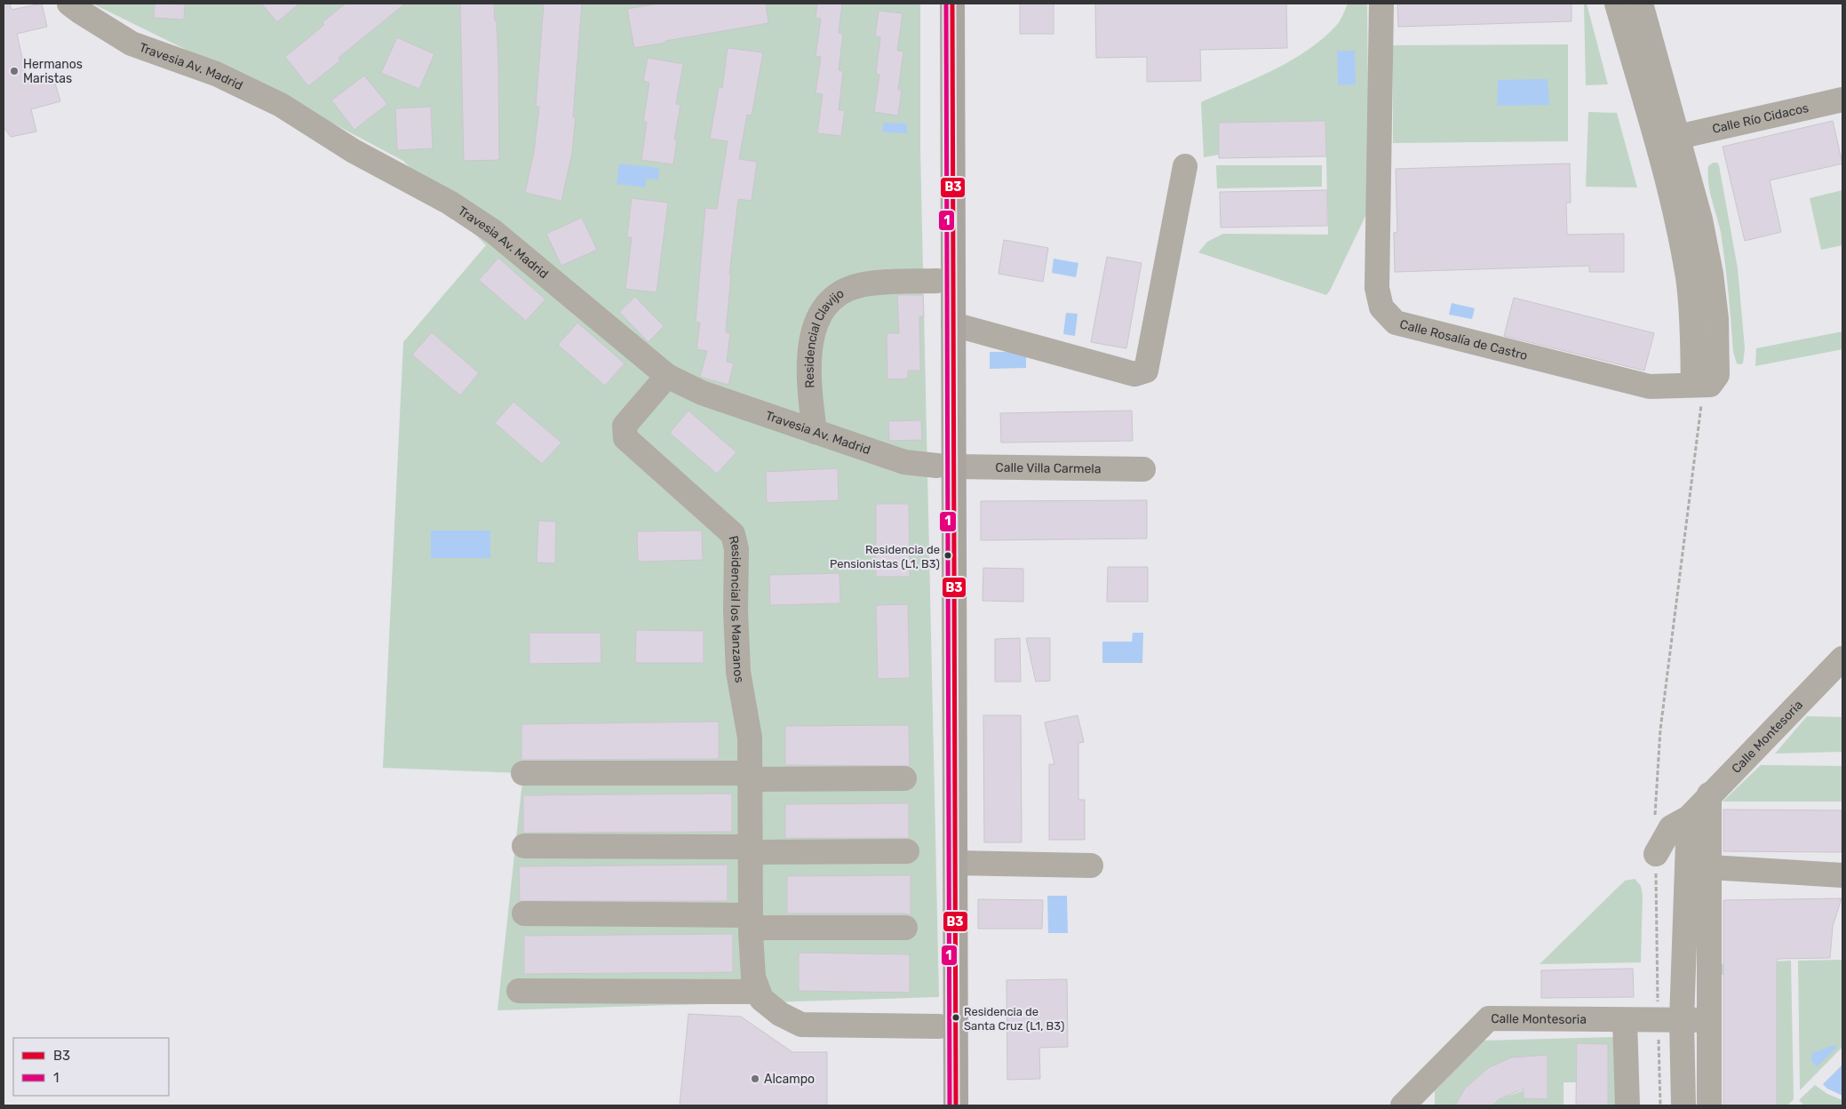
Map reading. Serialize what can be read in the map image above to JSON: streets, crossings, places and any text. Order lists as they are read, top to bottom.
{
  "streets": {
    "street": [
      "Travesia Av. Madrid",
      "Calle Río Cidacos",
      "Calle Rosalía de Castro",
      "Residencial Clavijo",
      "Calle Villa Carmela",
      "Residencial los Manzanos",
      "Calle Montesoria"
    ]
  },
  "crossings": [
    ["Travesia Av. Madrid", "Residencial Clavijo"],
    ["Travesia Av. Madrid", "Calle Villa Carmela"],
    ["Travesia Av. Madrid", "Residencial los Manzanos"]
  ],
  "places": [
    "Hermanos Maristas",
    "Residencia de Pensionistas (L1, B3)",
    "Residencia de Santa Cruz (L1, B3)",
    "Alcampo"
  ],
  "lines": ["transit line B3", "transit line 1"],
  "legend": ["B3", "1"]
}
